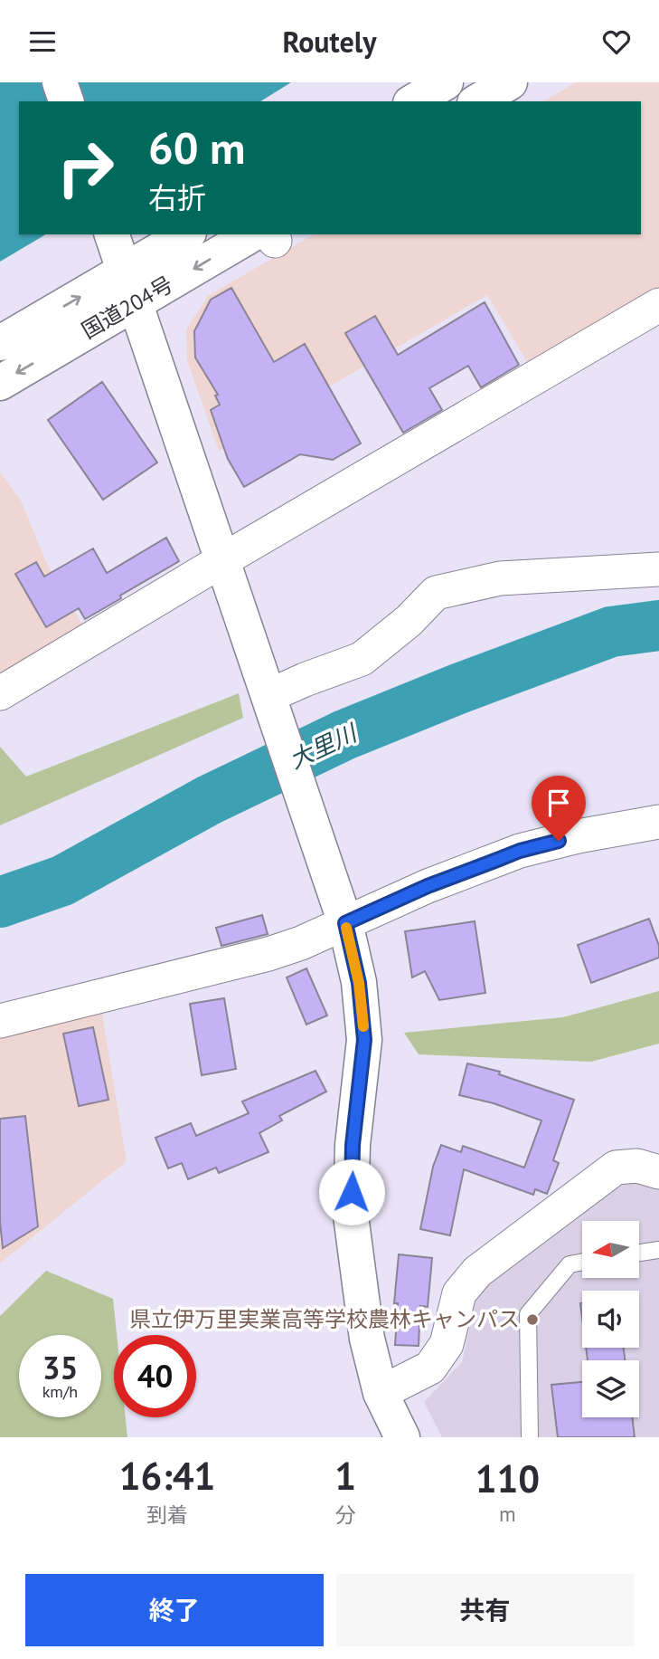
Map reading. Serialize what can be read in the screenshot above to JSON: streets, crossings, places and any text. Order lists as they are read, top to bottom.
{
  "streets": {
    "main road": ["国道204号"]
  },
  "water": ["大里川"],
  "places": ["県立伊万里実業高等学校農林キャンパス"],
  "north": "left",
  "page": {
    "header": "Routely",
    "turn": ["60 m", "右折"],
    "speed": "35 km/h",
    "limit": "40",
    "eta": [
      "16:41",
      "到着",
      "1",
      "分",
      "110",
      "m"
    ],
    "buttons": ["終了", "共有"]
  }
}
